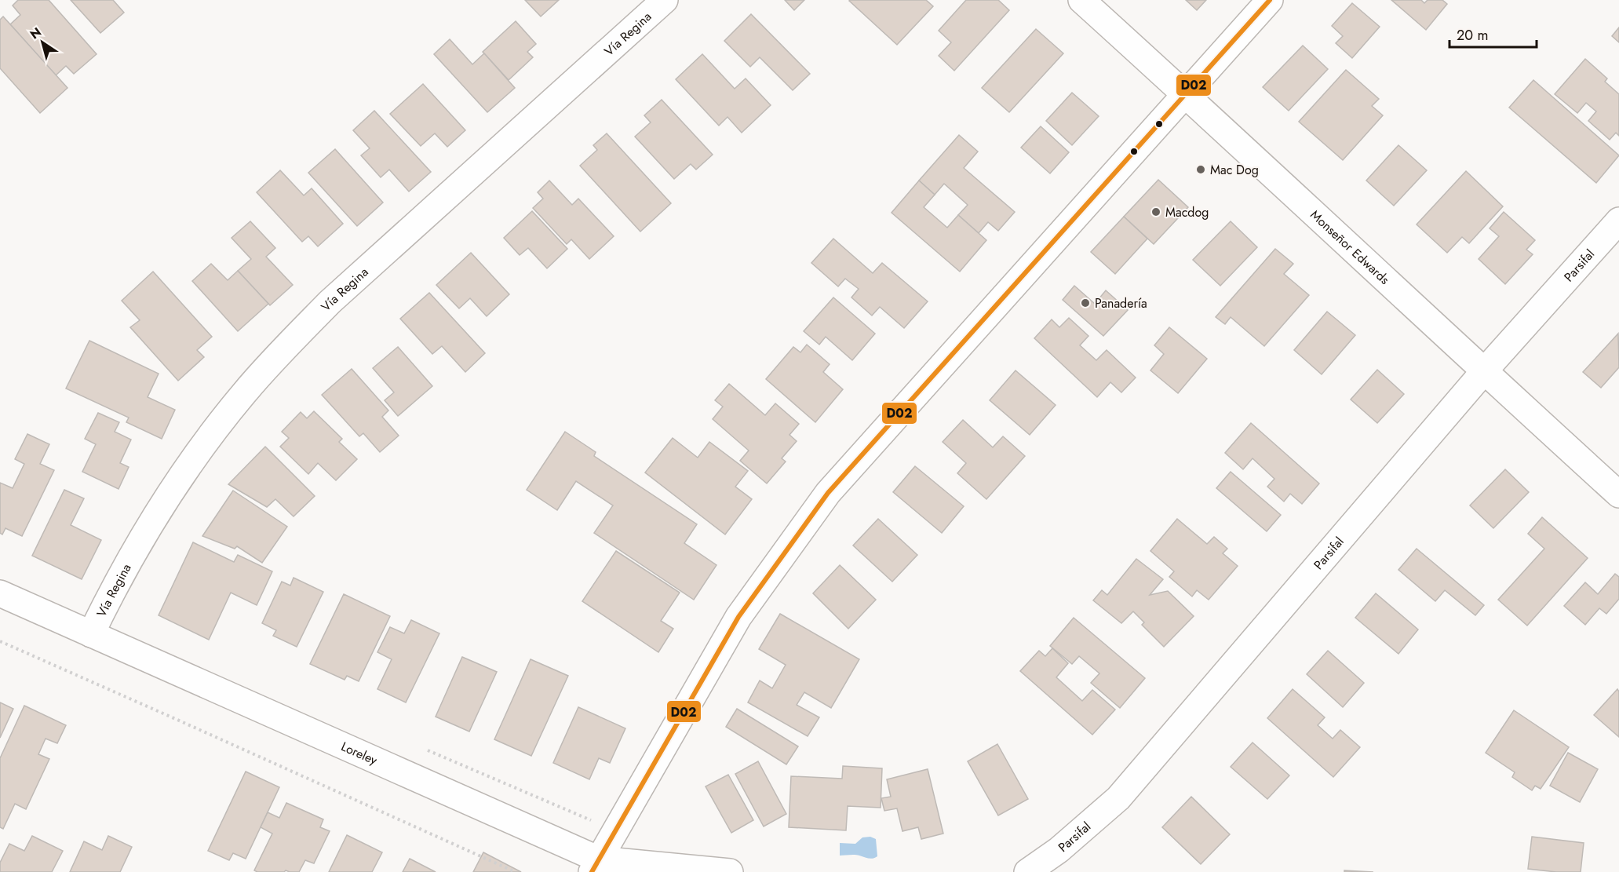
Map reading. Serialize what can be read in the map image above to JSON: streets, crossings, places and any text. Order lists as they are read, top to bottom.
{
  "streets": {
    "street": [
      "Vía Regina",
      "Monseñor Edwards",
      "Parsifal",
      "Loreley"
    ]
  },
  "crossings": [
    ["Vía Regina", "Loreley"],
    ["Monseñor Edwards", "Parsifal"]
  ],
  "places": ["Mac Dog", "Macdog", "Panadería"],
  "lines": ["transit line D02"],
  "scale_bar": "20 m",
  "north": "top left"
}
